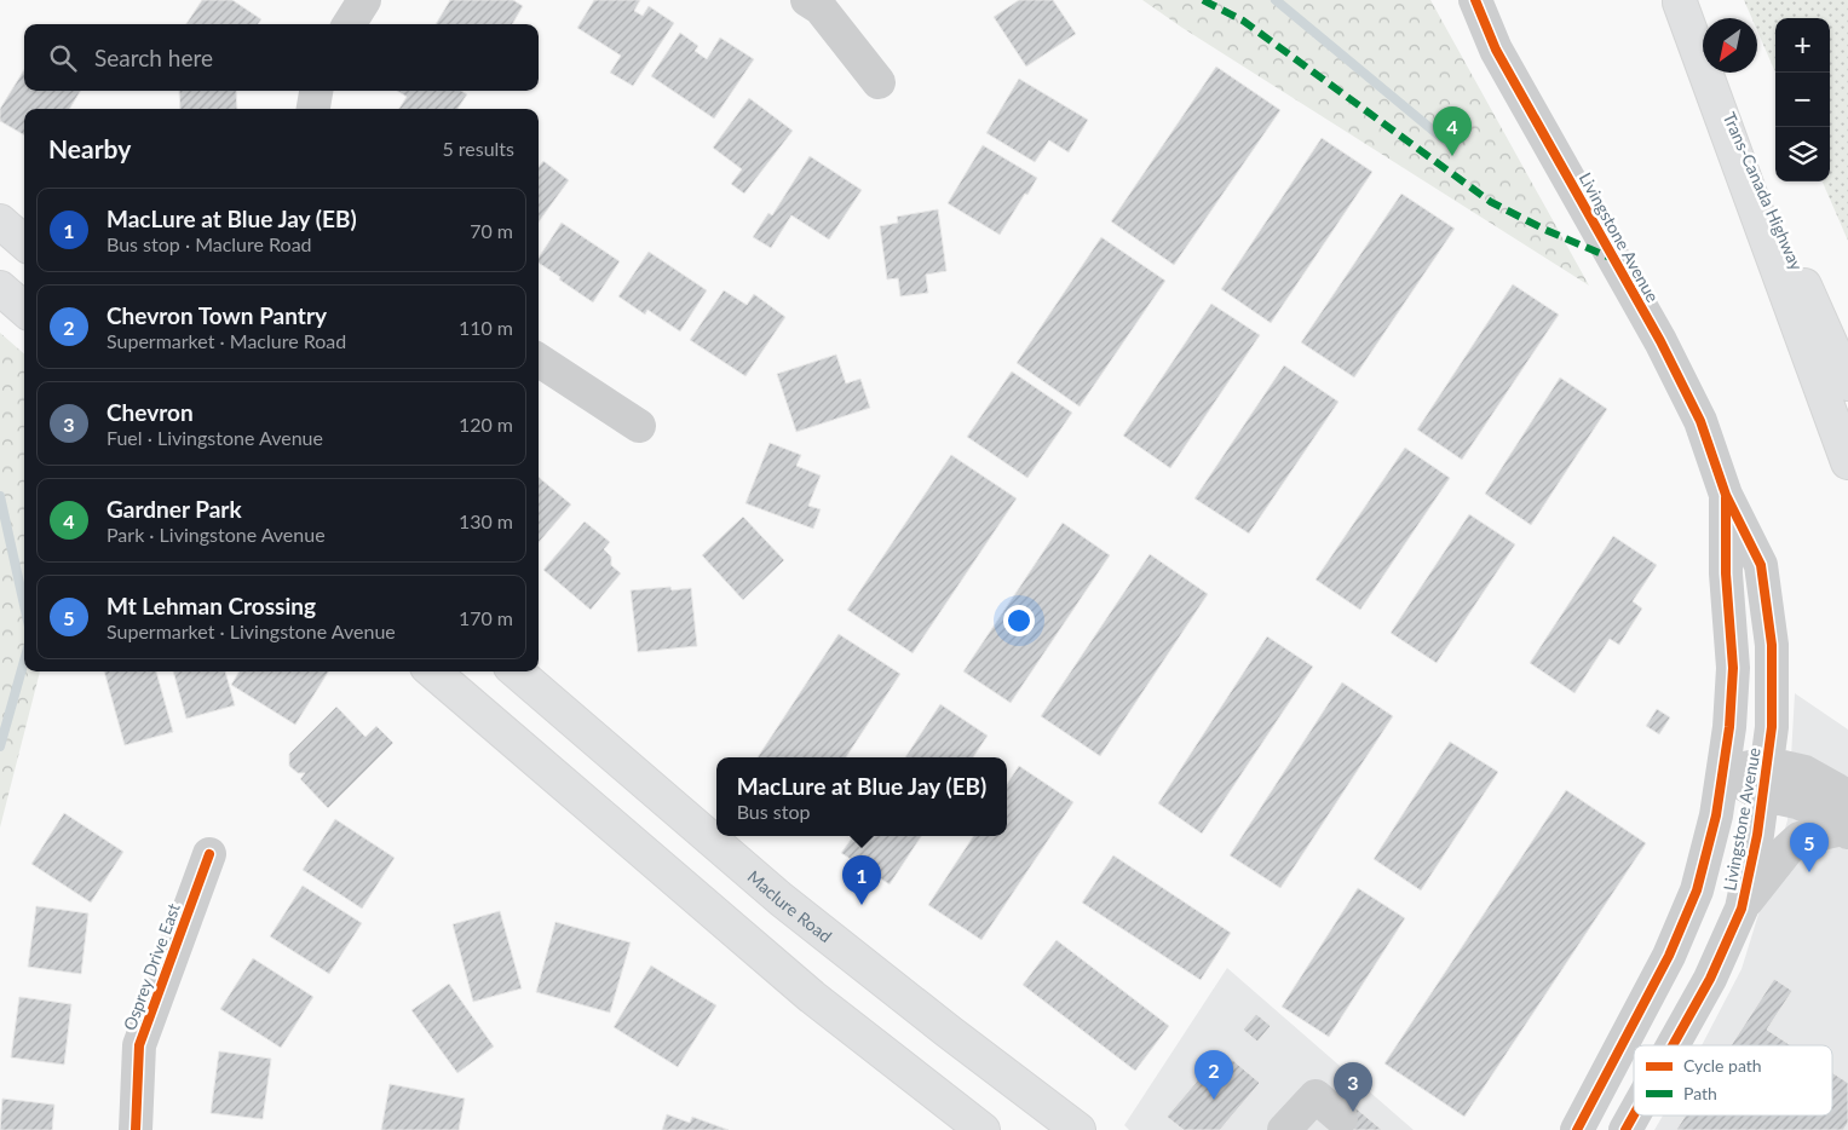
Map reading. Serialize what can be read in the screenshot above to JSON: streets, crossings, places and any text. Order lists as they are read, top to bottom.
{
  "streets": {
    "main road": ["Trans-Canada Highway", "Maclure Road"],
    "street": ["Livingstone Avenue", "Osprey Drive East"]
  },
  "legend": ["Cycle path", "Path"],
  "north": "bottom left",
  "page": {
    "map_buttons": ["+", "−"],
    "search": "Search here",
    "pins": [
      "4",
      "5",
      "1",
      "2",
      "3"
    ],
    "heading": ["Nearby", "5 results"],
    "list": [
      {
        "mark": "1",
        "name": "MacLure at Blue Jay (EB)",
        "note": "Bus stop · Maclure Road",
        "value": "70 m"
      },
      {
        "mark": "2",
        "name": "Chevron Town Pantry",
        "note": "Supermarket · Maclure Road",
        "value": "110 m"
      },
      {
        "mark": "3",
        "name": "Chevron",
        "note": "Fuel · Livingstone Avenue",
        "value": "120 m"
      },
      {
        "mark": "4",
        "name": "Gardner Park",
        "note": "Park · Livingstone Avenue",
        "value": "130 m"
      },
      {
        "mark": "5",
        "name": "Mt Lehman Crossing",
        "note": "Supermarket · Livingstone Avenue",
        "value": "170 m"
      }
    ],
    "popup": ["MacLure at Blue Jay (EB)", "Bus stop"]
  }
}
